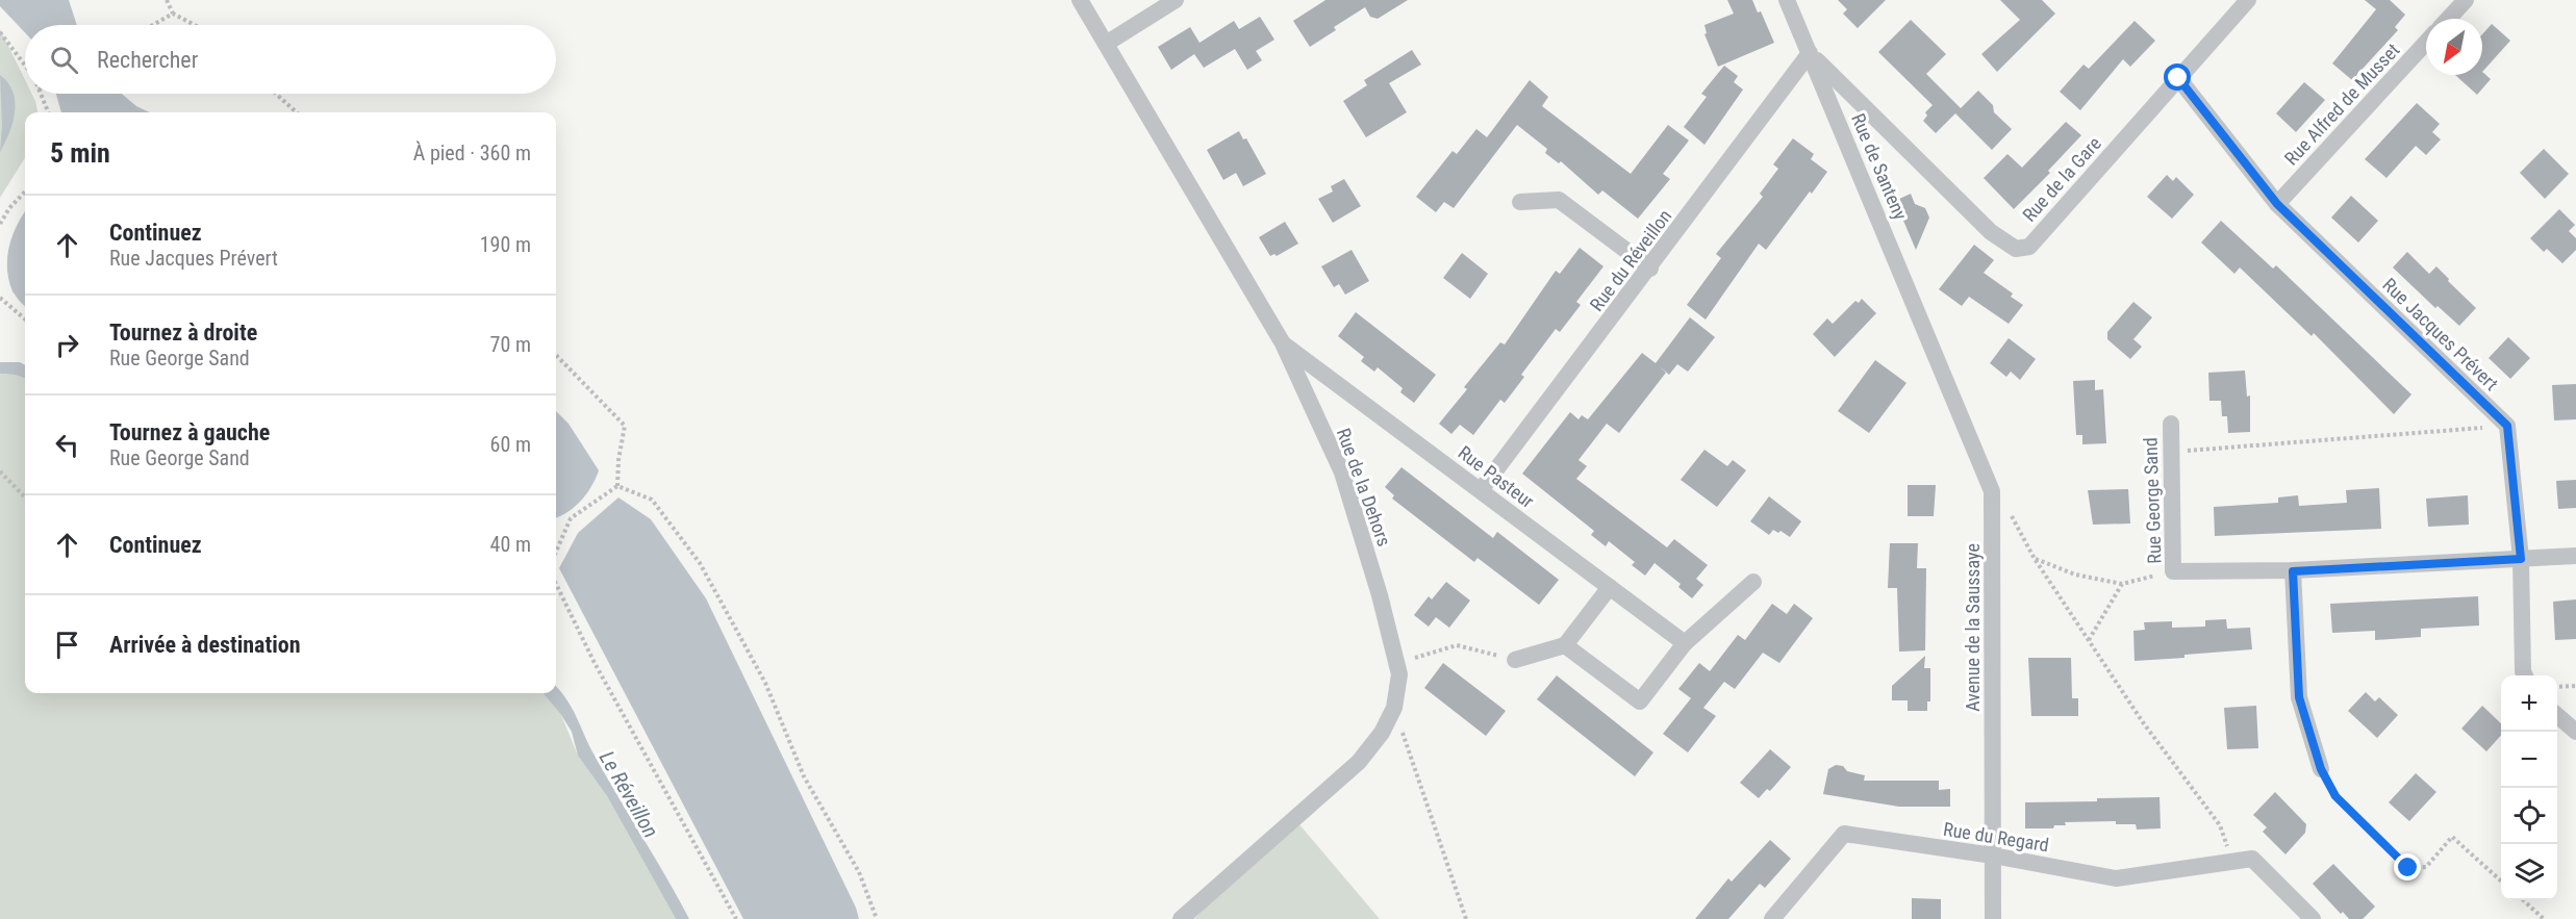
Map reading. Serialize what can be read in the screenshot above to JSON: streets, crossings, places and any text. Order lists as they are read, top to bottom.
{
  "streets": {
    "street": [
      "Rue Alfred de Musset",
      "Rue de Santeny",
      "Rue de la Gare",
      "Rue du Réveillon",
      "Rue Jacques Prévert",
      "Rue Pasteur",
      "Rue de la Dehors",
      "Rue George Sand",
      "Avenue de la Saussaye",
      "Rue du Regard"
    ]
  },
  "crossings": [
    ["Rue Alfred de Musset", "Rue Jacques Prévert"],
    ["Rue de Santeny", "Rue de la Gare"],
    ["Rue de Santeny", "Rue du Réveillon"],
    ["Rue de Santeny", "Avenue de la Saussaye"],
    ["Rue de la Gare", "Rue du Réveillon"],
    ["Rue de la Gare", "Rue Jacques Prévert"],
    ["Rue du Réveillon", "Rue Pasteur"],
    ["Rue Pasteur", "Rue de la Dehors"],
    ["Avenue de la Saussaye", "Rue du Regard"]
  ],
  "water": ["Le Réveillon"],
  "north": "bottom left",
  "page": {
    "search": "Rechercher",
    "heading": ["5 min", "À pied · 360 m"],
    "list": [
      ["Continuez", "Rue Jacques Prévert", "190 m"],
      ["Tournez à droite", "Rue George Sand", "70 m"],
      ["Tournez à gauche", "Rue George Sand", "60 m"],
      ["Continuez", "40 m"],
      "Arrivée à destination"
    ],
    "map_buttons": ["+", "−"]
  }
}
